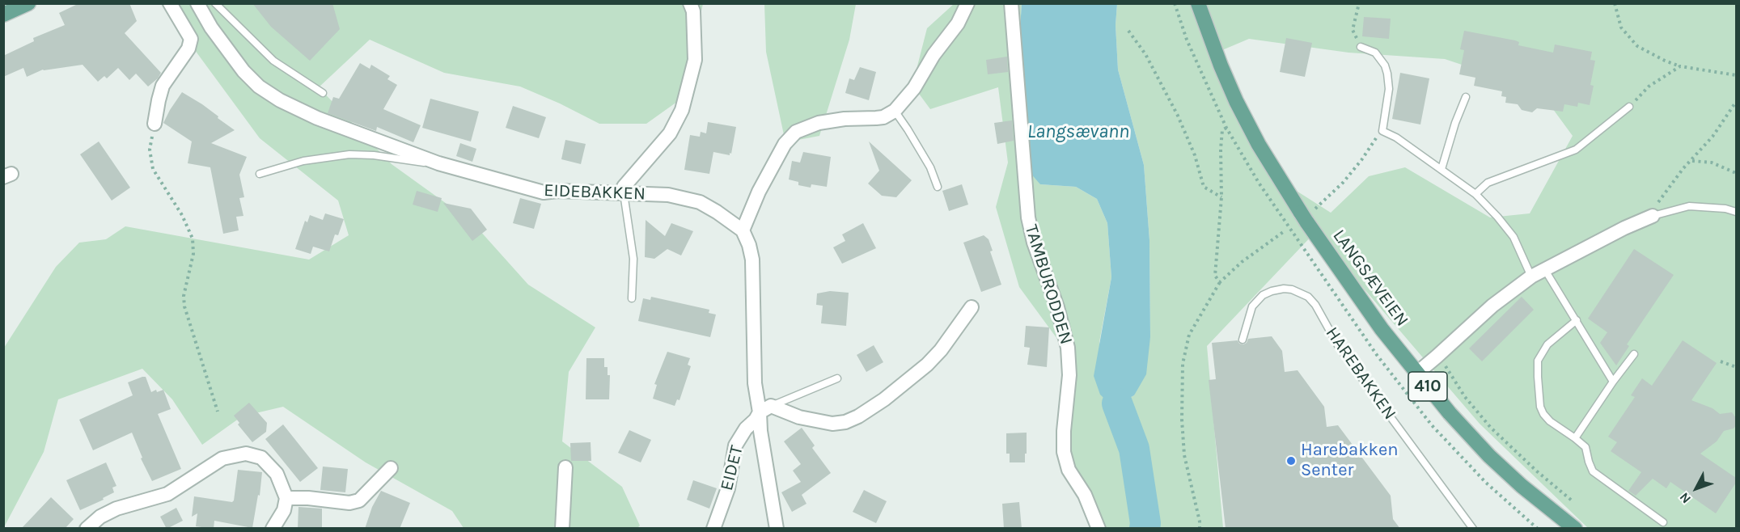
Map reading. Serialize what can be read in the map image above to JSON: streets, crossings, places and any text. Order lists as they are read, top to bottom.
{
  "streets": {
    "main road": ["LANGSÆVEIEN", "410"],
    "street": ["EIDEBAKKEN", "TAMBURODDEN", "EIDET"],
    "lane": ["HAREBAKKEN"]
  },
  "water": ["Langsævann"],
  "places": ["Harebakken Senter"],
  "north": "bottom left"
}
